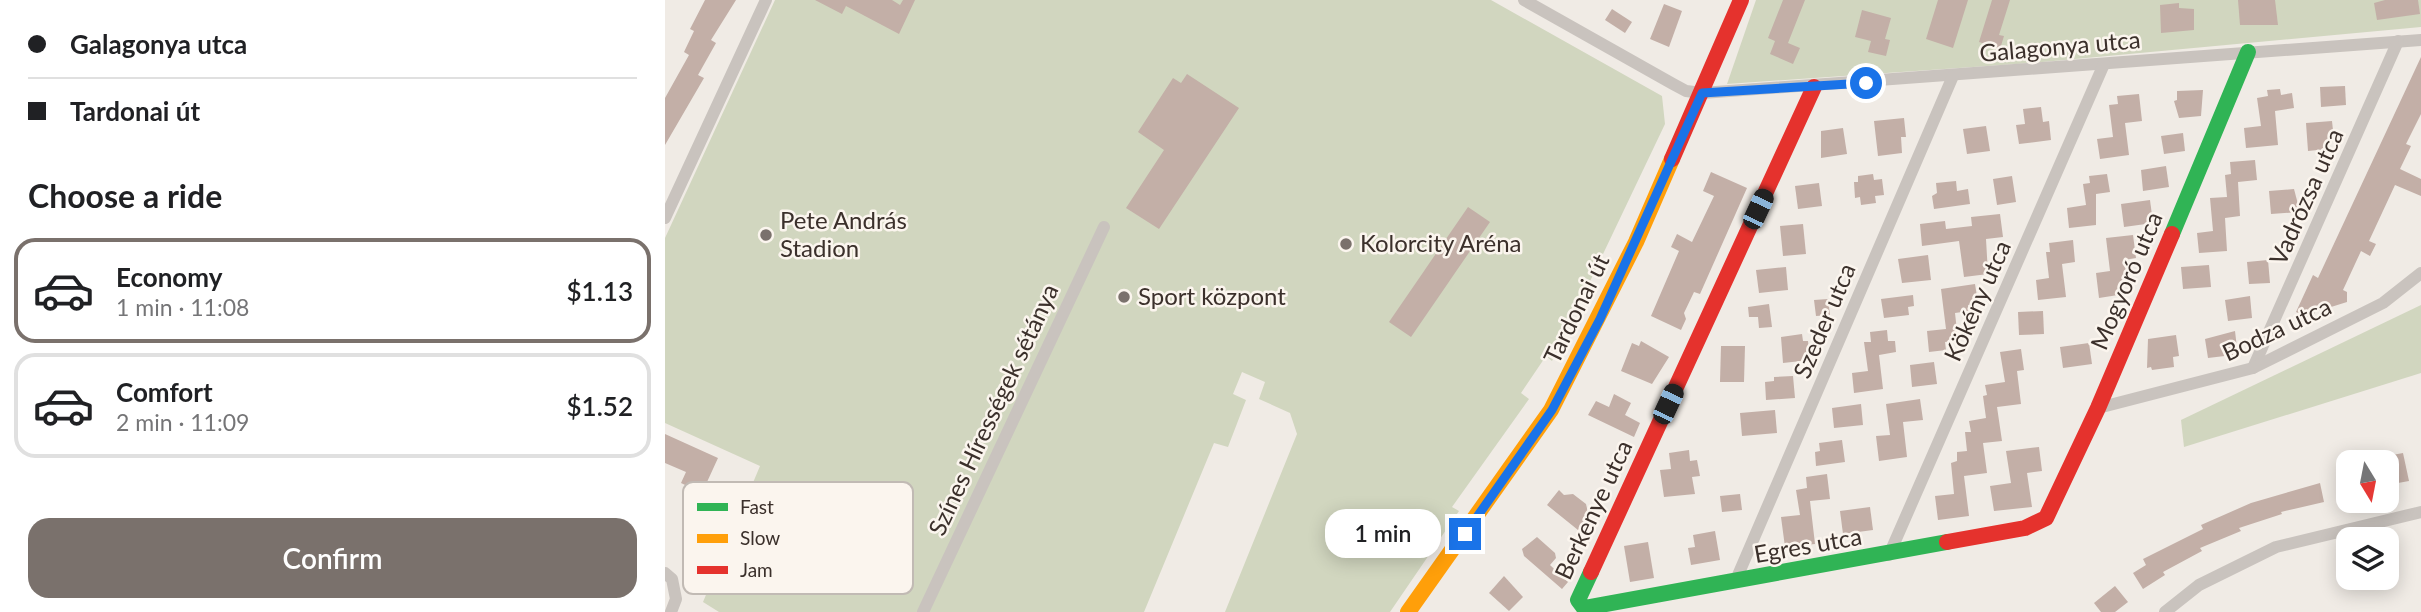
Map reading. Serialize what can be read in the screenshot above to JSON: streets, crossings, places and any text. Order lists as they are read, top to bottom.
{
  "streets": {
    "street": [
      "Galagonya utca",
      "Vadrózsa utca",
      "Mogyoró utca",
      "Kökény utca",
      "Tardonai út",
      "Szeder utca",
      "Bodza utca",
      "Színes Hírességek sétánya",
      "Berkenye utca",
      "Egres utca"
    ]
  },
  "crossings": [
    ["Galagonya utca", "Vadrózsa utca"],
    ["Galagonya utca", "Mogyoró utca"],
    ["Galagonya utca", "Kökény utca"],
    ["Galagonya utca", "Tardonai út"],
    ["Galagonya utca", "Szeder utca"],
    ["Galagonya utca", "Berkenye utca"],
    ["Vadrózsa utca", "Bodza utca"],
    ["Mogyoró utca", "Bodza utca"],
    ["Mogyoró utca", "Egres utca"],
    ["Kökény utca", "Egres utca"],
    ["Szeder utca", "Egres utca"],
    ["Berkenye utca", "Egres utca"]
  ],
  "places": ["Pete András Stadion", "Kolorcity Aréna", "Sport központ"],
  "legend": ["Fast", "Slow", "Jam"],
  "north": "bottom",
  "page": {
    "banner": ["Galagonya utca", "Tardonai út"],
    "heading": "Choose a ride",
    "list": [
      {
        "name": "Economy",
        "note": "1 min · 11:08",
        "value": "$1.13"
      },
      {
        "name": "Comfort",
        "note": "2 min · 11:09",
        "value": "$1.52"
      }
    ],
    "buttons": "Confirm",
    "bubble": "1 min"
  }
}
